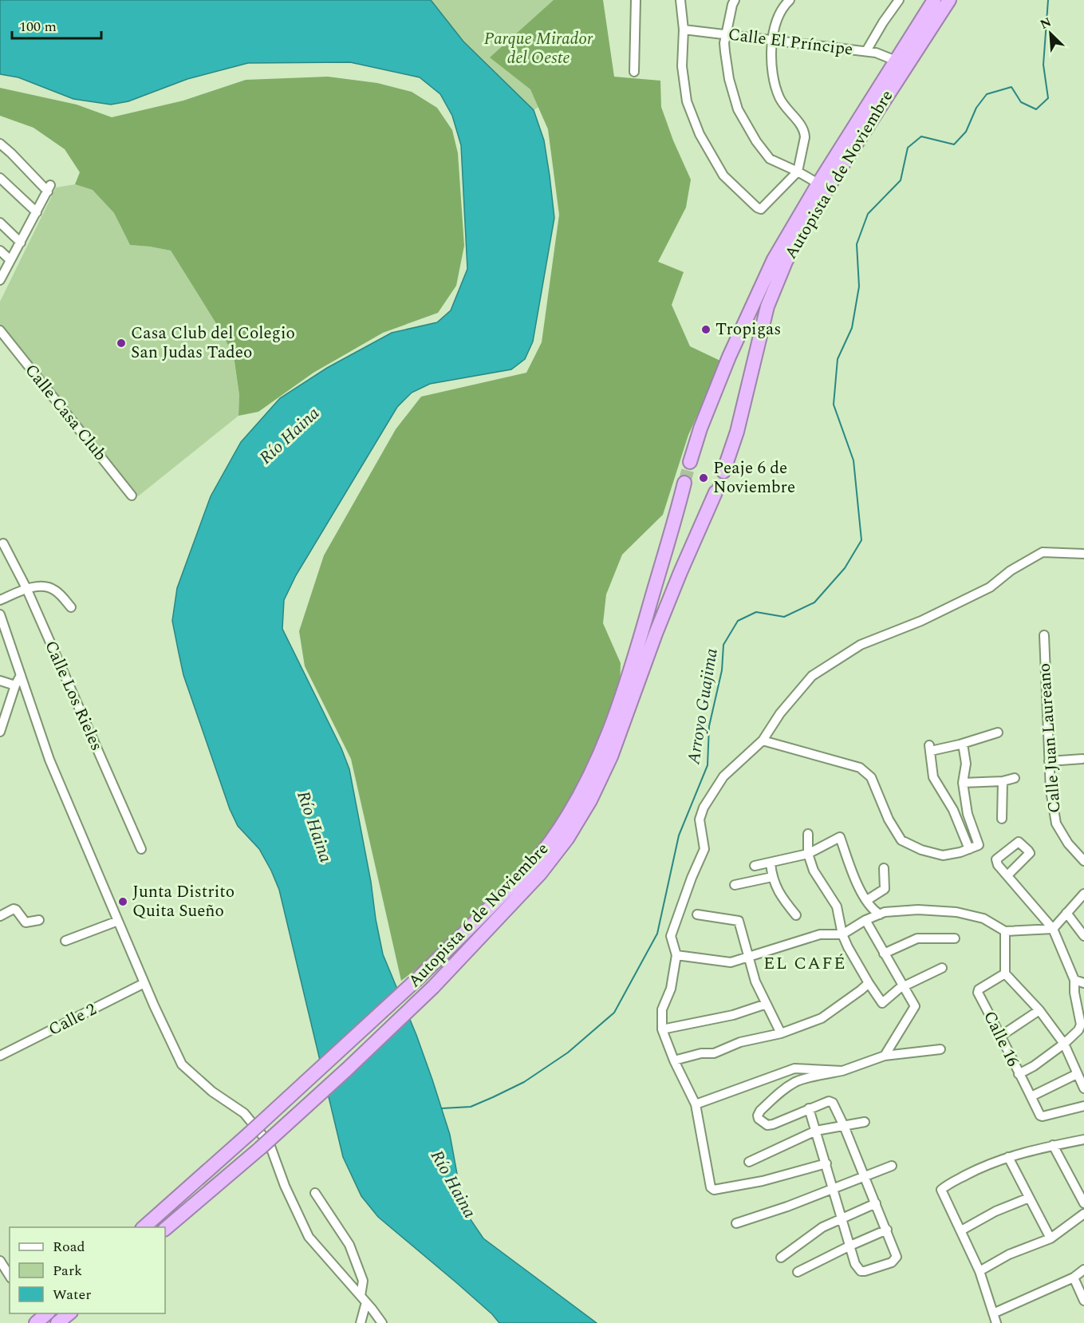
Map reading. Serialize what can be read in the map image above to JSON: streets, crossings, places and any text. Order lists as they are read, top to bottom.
{
  "streets": {
    "highway": ["Autopista 6 de Noviembre"],
    "street": [
      "Calle El Príncipe",
      "Calle Casa Club",
      "Calle Los Rieles",
      "Calle Juan Laureano",
      "Calle 2",
      "Calle 16"
    ]
  },
  "crossings": [
    ["Calle El Príncipe", "Autopista 6 de Noviembre"]
  ],
  "districts": ["EL CAFÉ"],
  "water": ["Río Haina", "Arroyo Guajima"],
  "parks": ["Parque Mirador del Oeste"],
  "places": [
    "Tropigas",
    "Casa Club del Colegio San Judas Tadeo",
    "Peaje 6 de Noviembre",
    "Junta Distrito Quita Sueño"
  ],
  "legend": ["Road", "Park", "Water"],
  "scale_bar": "100 m",
  "north": "top left"
}
